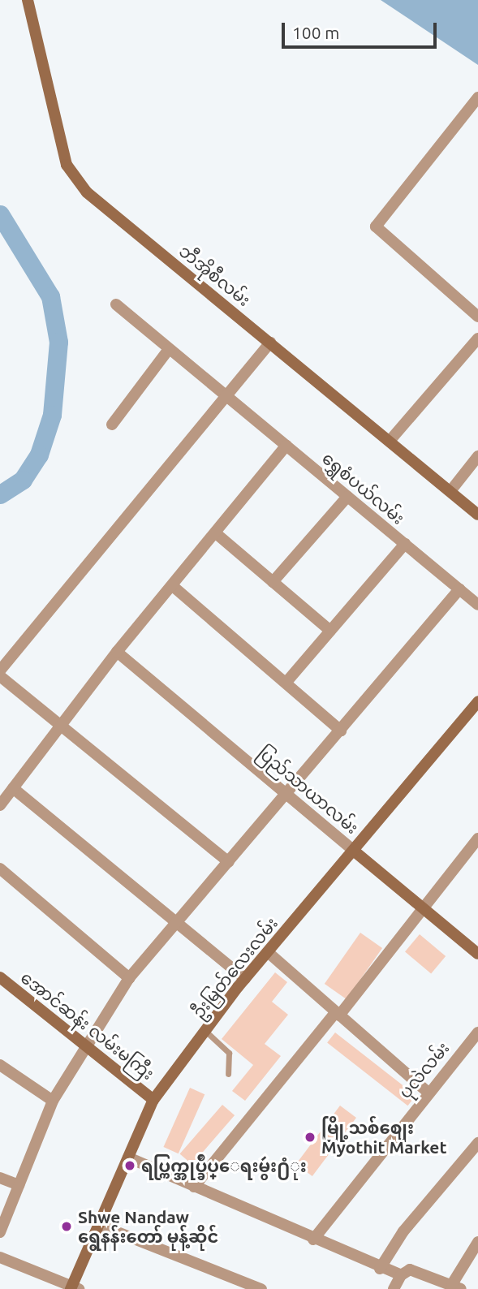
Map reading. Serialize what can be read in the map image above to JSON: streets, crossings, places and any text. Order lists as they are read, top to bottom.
{
  "streets": {
    "street": [
      "ဘီအိုစီလမ်း",
      "ရွှေစံပယ်လမ်း",
      "ပြည်သာယာလမ်း",
      "ဦးမြတ်လေးလမ်း",
      "အောင်ဆန်း လမ်းမကြီး",
      "ပုလဲလမ်း"
    ]
  },
  "crossings": [
    ["ပြည်သာယာလမ်း", "ဦးမြတ်လေးလမ်း"],
    ["ဦးမြတ်လေးလမ်း", "အောင်ဆန်း လမ်းမကြီး"]
  ],
  "places": ["မြို့သစ်စျေး Myothit Market", "ရပ္ကြက္အုပ္ခ်ဳပ္ေရးမွဴး႐ံုး", "Shwe Nandaw ရွေနန်းတော် မုန့်ဆိုင်"],
  "scale_bar": "100 m"
}
